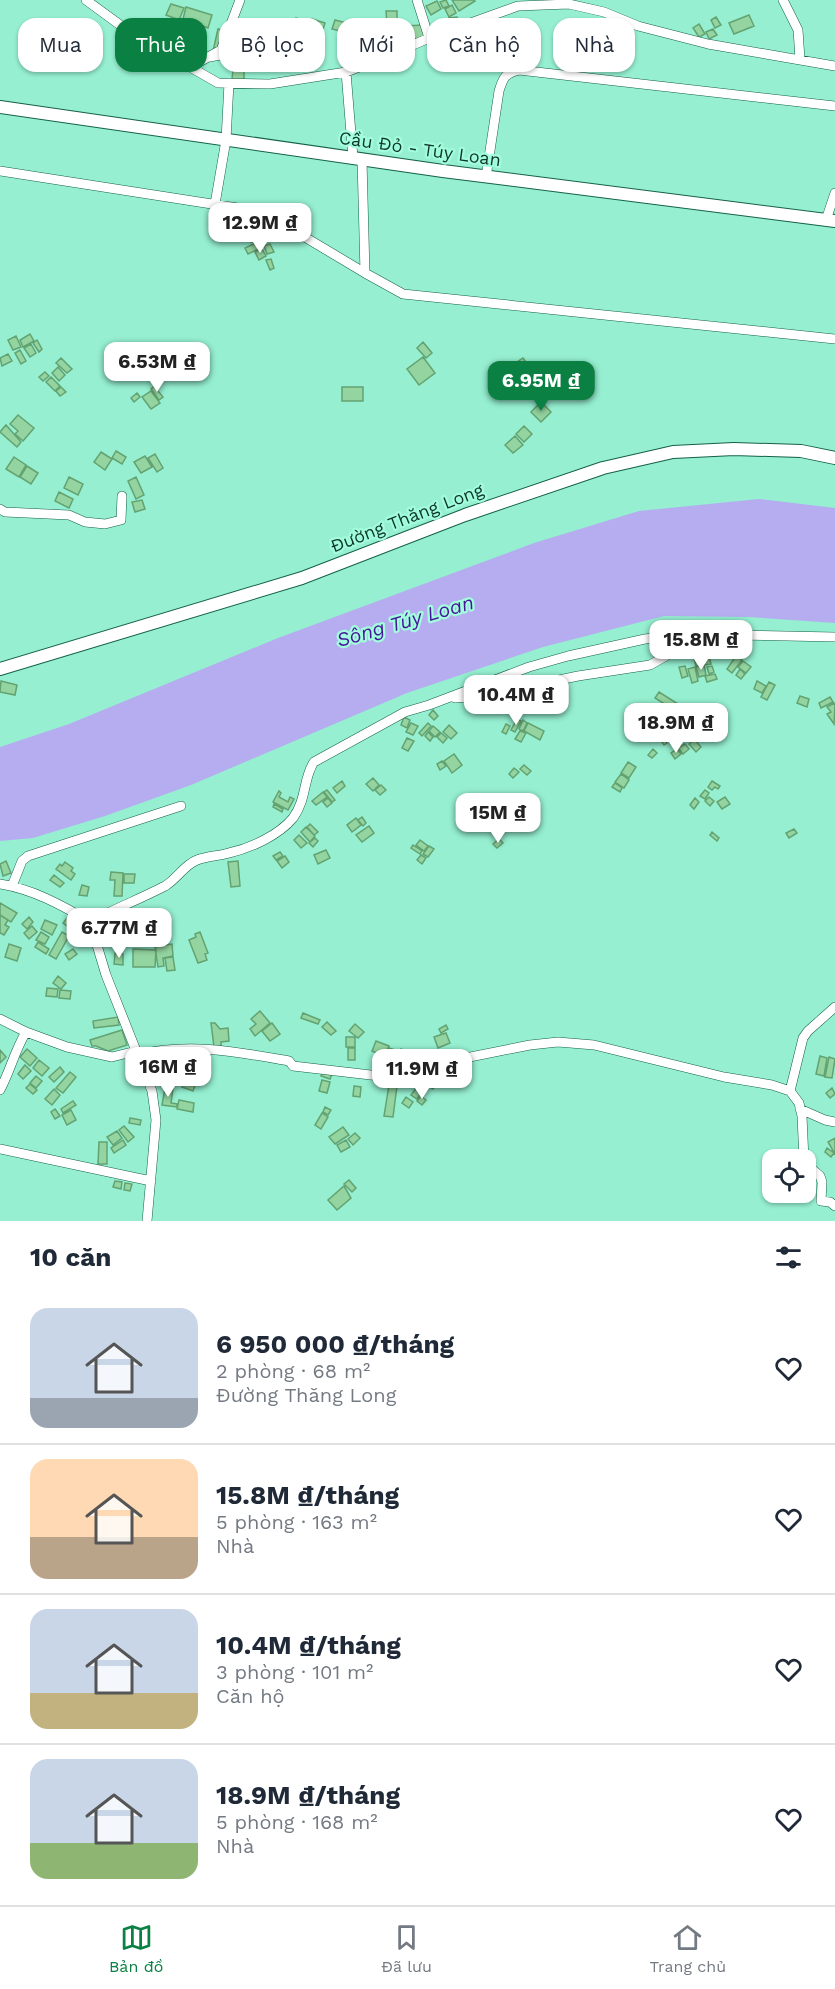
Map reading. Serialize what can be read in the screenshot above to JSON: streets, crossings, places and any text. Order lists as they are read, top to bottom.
{
  "streets": {
    "street": ["Cầu Đỏ - Túy Loan", "Đường Thăng Long"]
  },
  "water": ["Sông Túy Loan"],
  "page": {
    "chip": [
      "Mua",
      "Thuê",
      "Bộ lọc",
      "Mới",
      "Căn hộ",
      "Nhà"
    ],
    "price": [
      "12.9M ₫",
      "6.53M ₫",
      "6.95M ₫",
      "15.8M ₫",
      "10.4M ₫",
      "18.9M ₫",
      "15M ₫",
      "6.77M ₫",
      "16M ₫",
      "11.9M ₫"
    ],
    "heading": "10 căn",
    "list": [
      {
        "name": "6 950 000 ₫/tháng",
        "note": "2 phòng · 68 m² · Đường Thăng Long"
      },
      {
        "name": "15.8M ₫/tháng",
        "note": "5 phòng · 163 m² · Nhà"
      },
      {
        "name": "10.4M ₫/tháng",
        "note": "3 phòng · 101 m² · Căn hộ"
      },
      {
        "name": "18.9M ₫/tháng",
        "note": "5 phòng · 168 m² · Nhà"
      }
    ],
    "tabs": ["Bản đồ", "Đã lưu", "Trang chủ"]
  }
}
